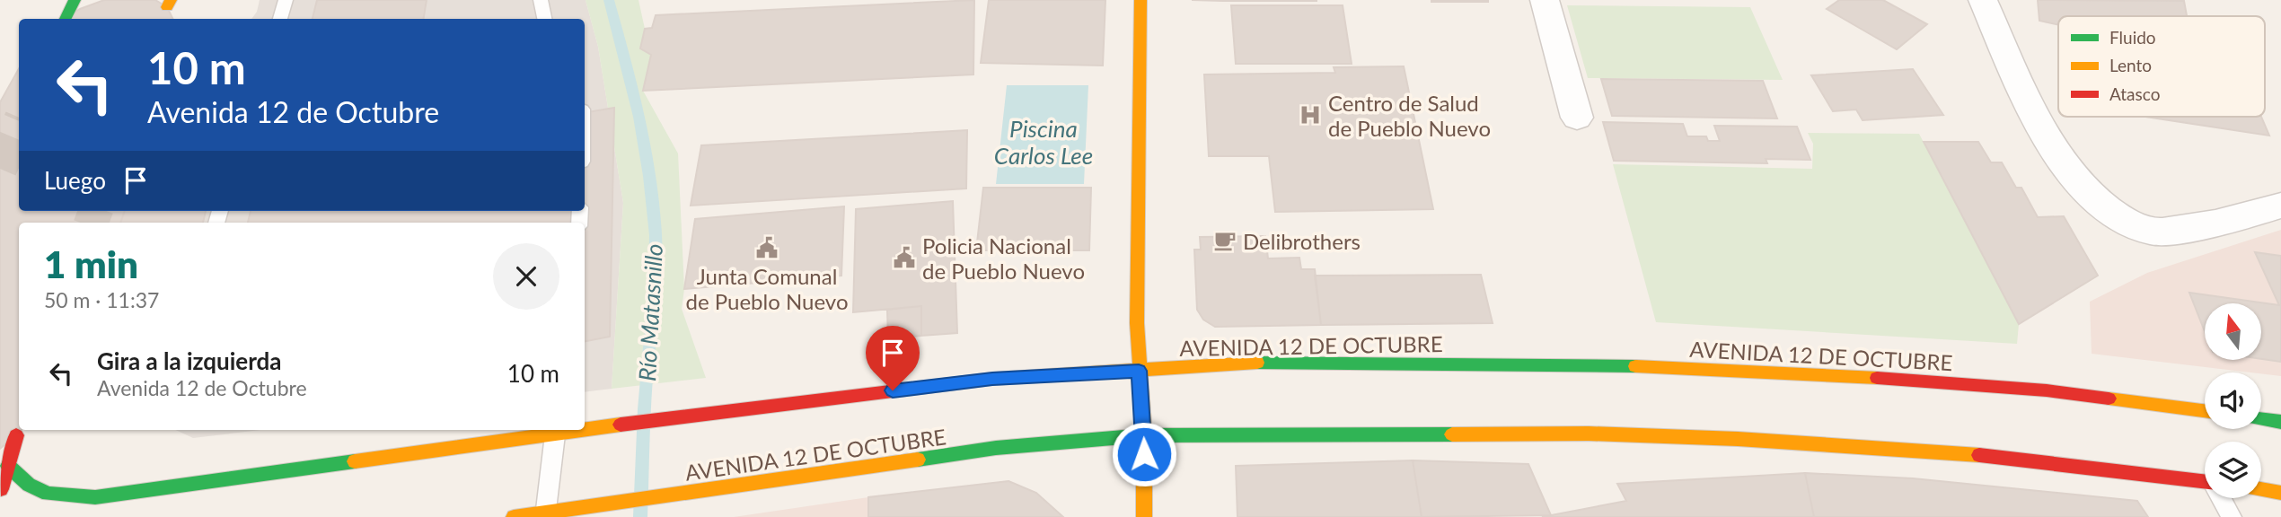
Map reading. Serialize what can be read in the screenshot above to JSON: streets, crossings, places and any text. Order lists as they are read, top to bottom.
{
  "streets": {
    "main road": ["AVENIDA 12 DE OCTUBRE"]
  },
  "water": ["Piscina Carlos Lee", "Río Matasnillo"],
  "places": {
    "hospital": ["Centro de Salud de Pueblo Nuevo"],
    "cafe": ["Delibrothers"],
    "public building": ["Junta Comunal de Pueblo Nuevo", "Policia Nacional de Pueblo Nuevo"]
  },
  "legend": ["Fluido", "Lento", "Atasco"],
  "north": "top",
  "page": {
    "turn": ["10 m", "Avenida 12 de Octubre"],
    "then": "Luego",
    "heading": ["1 min", "50 m · 11:37"],
    "list": [
      {
        "name": "Gira a la izquierda",
        "note": "Avenida 12 de Octubre",
        "value": "10 m"
      }
    ]
  }
}
